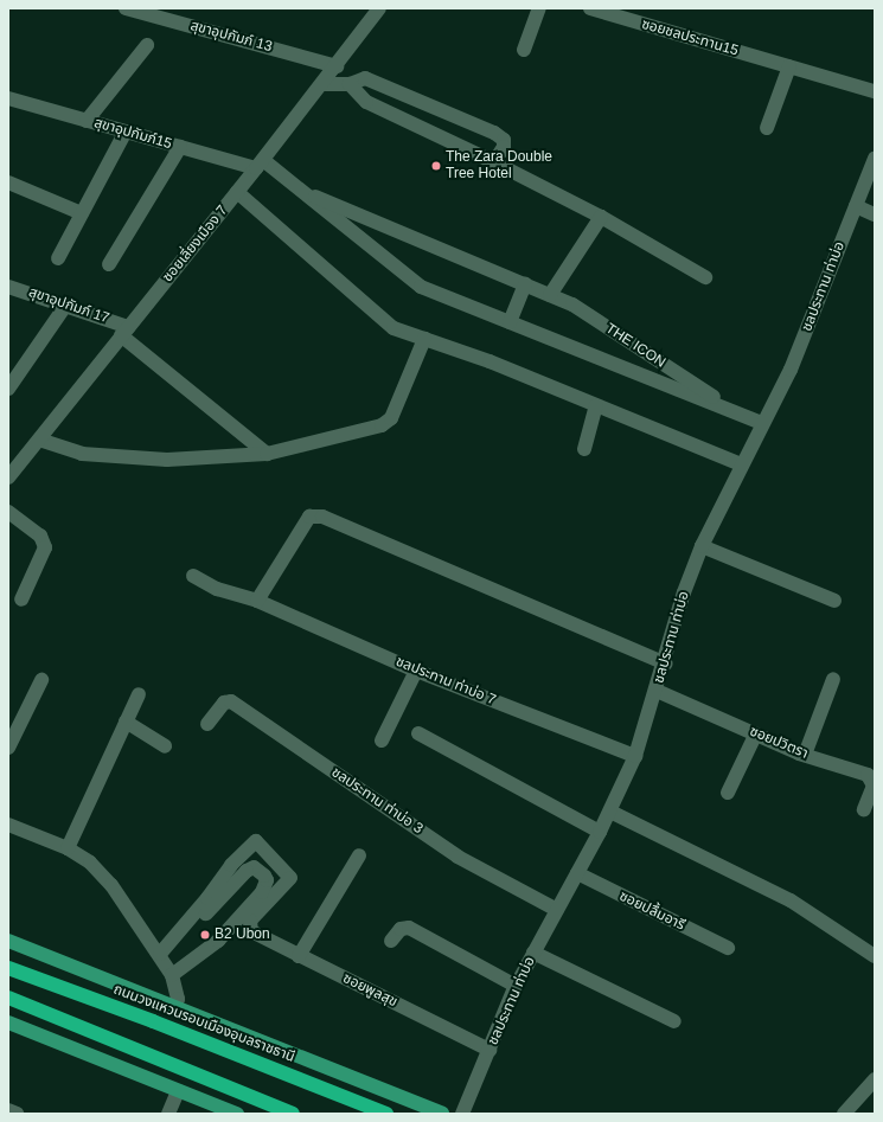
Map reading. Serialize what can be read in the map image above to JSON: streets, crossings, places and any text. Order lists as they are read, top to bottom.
{
  "streets": {
    "highway": ["ถนนวงแหวนรอบเมืองอุบลราชธานี"],
    "street": [
      "สุขาอุปกัมภ์ 13",
      "ซอยชลประทาน15",
      "สุขาอุปกัมภ์15",
      "ซอยเลี่ยงเมือง 7",
      "ชลประทาน ท่าบ่อ",
      "สุขาอุปกัมภ์ 17",
      "THE ICON",
      "ชลประทาน ท่าบ่อ 7",
      "ซอยปวิตรา",
      "ชลประทาน ท่าบ่อ 3",
      "ซอยปลื้มอารี",
      "ซอยพูลสุข"
    ]
  },
  "crossings": [
    ["สุขาอุปกัมภ์ 13", "ซอยเลี่ยงเมือง 7"],
    ["สุขาอุปกัมภ์15", "ซอยเลี่ยงเมือง 7"],
    ["สุขาอุปกัมภ์15", "THE ICON"],
    ["ซอยเลี่ยงเมือง 7", "สุขาอุปกัมภ์ 17"],
    ["ซอยเลี่ยงเมือง 7", "THE ICON"],
    ["ชลประทาน ท่าบ่อ", "THE ICON"],
    ["ชลประทาน ท่าบ่อ", "ชลประทาน ท่าบ่อ 7"],
    ["ชลประทาน ท่าบ่อ", "ซอยปวิตรา"],
    ["ชลประทาน ท่าบ่อ", "ชลประทาน ท่าบ่อ 3"],
    ["ชลประทาน ท่าบ่อ", "ซอยปลื้มอารี"],
    ["ชลประทาน ท่าบ่อ", "ซอยพูลสุข"]
  ],
  "places": ["The Zara Double Tree Hotel", "B2 Ubon"]
}
